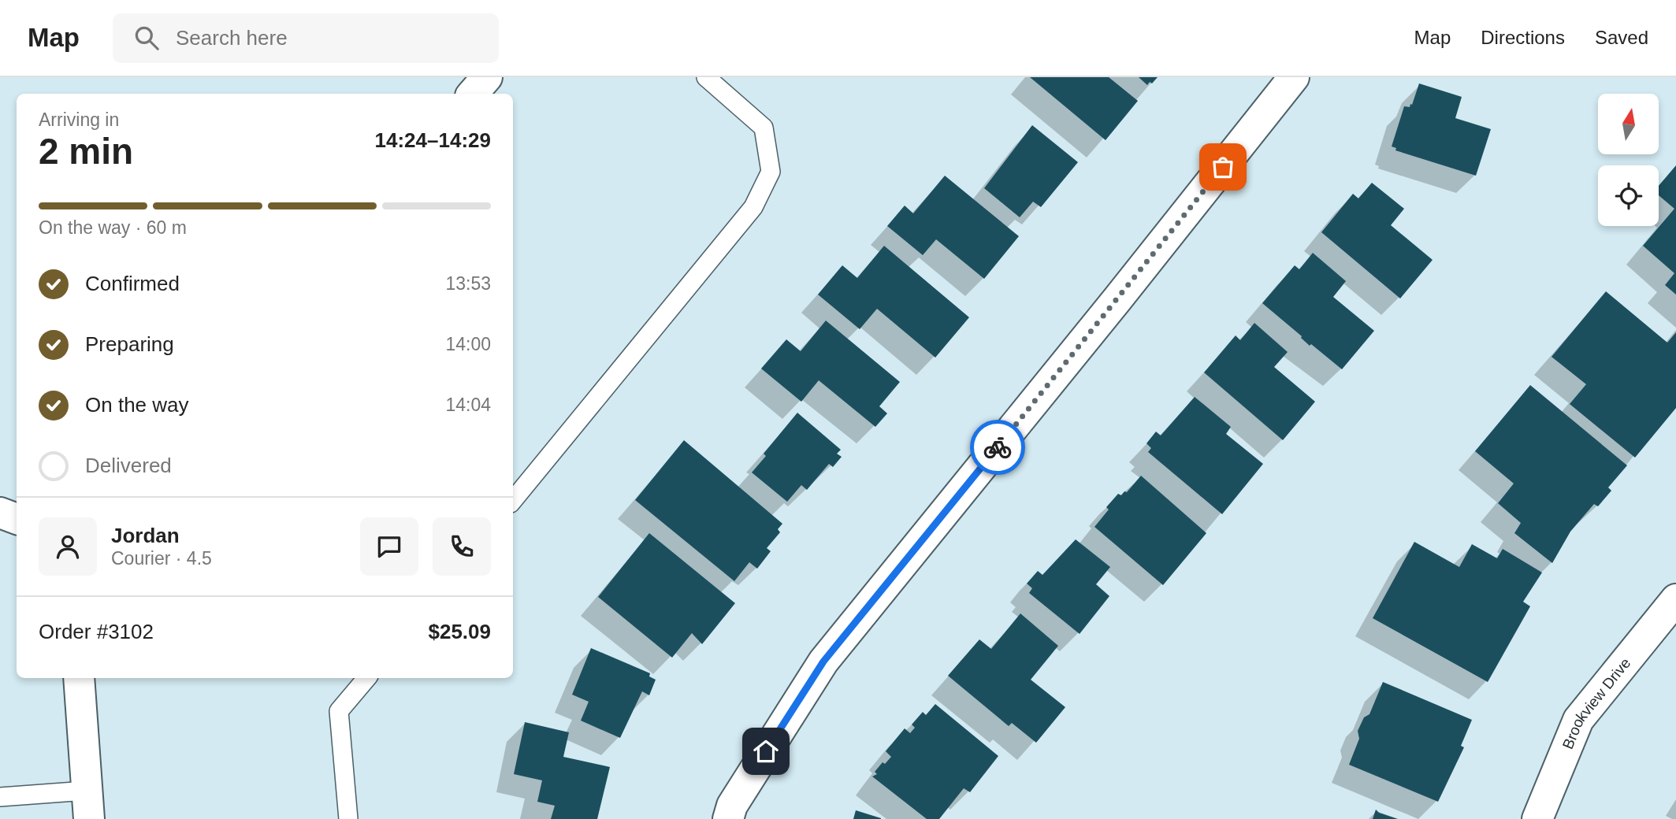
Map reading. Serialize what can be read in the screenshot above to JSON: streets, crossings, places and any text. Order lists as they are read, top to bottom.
{
  "streets": {
    "street": ["Brookview Drive"]
  },
  "north": "top",
  "page": {
    "header": "Map",
    "search": "Search here",
    "nav": ["Map", "Directions", "Saved"],
    "heading": ["2 min", "Arriving in", "14:24–14:29"],
    "panel": [
      "Jordan",
      "Courier · 4.5",
      "Order #3102",
      "$25.09"
    ],
    "bar": "On the way · 60 m",
    "list": [
      ["Confirmed", "13:53"],
      ["Preparing", "14:00"],
      ["On the way", "14:04"],
      "Delivered"
    ]
  }
}
